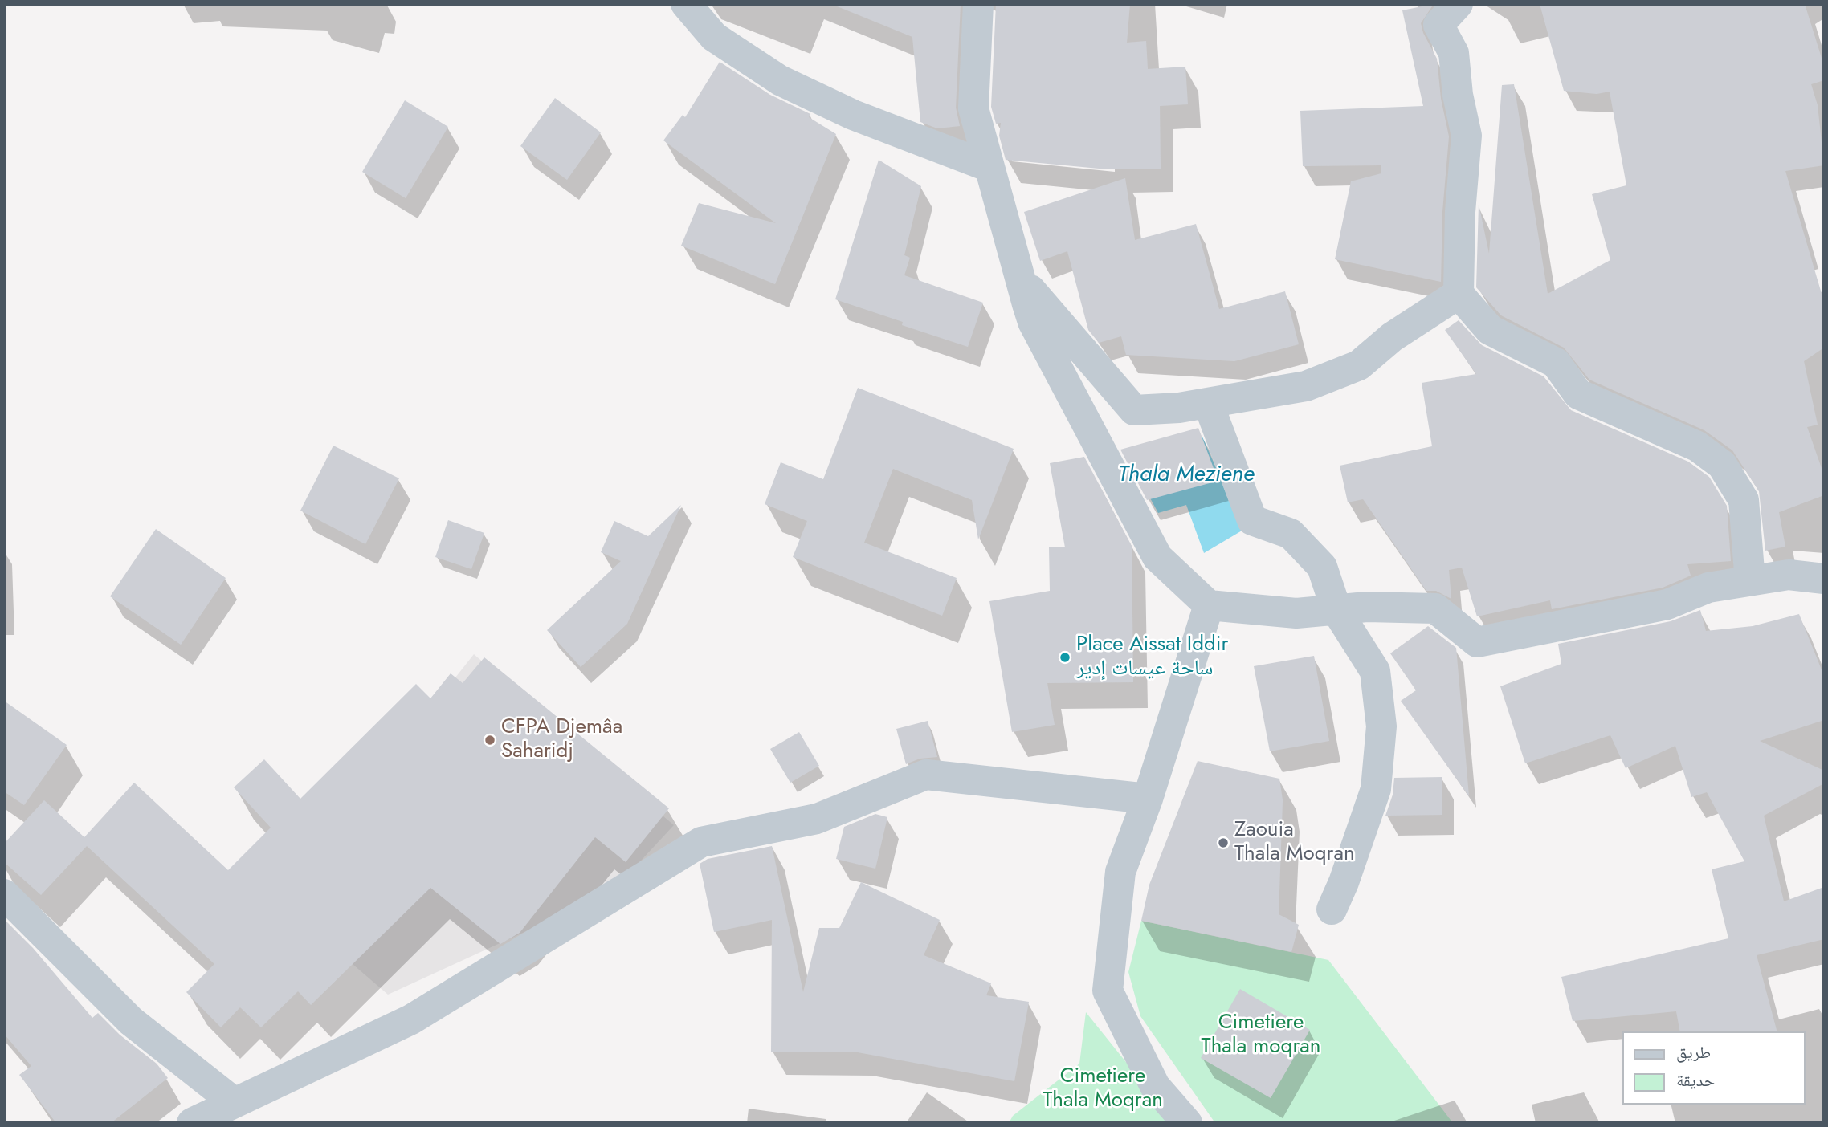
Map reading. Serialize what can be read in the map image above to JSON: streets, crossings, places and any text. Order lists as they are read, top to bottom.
{
  "water": ["Thala Meziene"],
  "parks": ["Cimetiere Thala moqran", "Cimetiere Thala Moqran"],
  "places": ["Place Aissat Iddir ساحة عيسات إدير", "CFPA Djemâa Saharidj", "Zaouia Thala Moqran"],
  "legend": ["طريق", "حديقة"]
}
